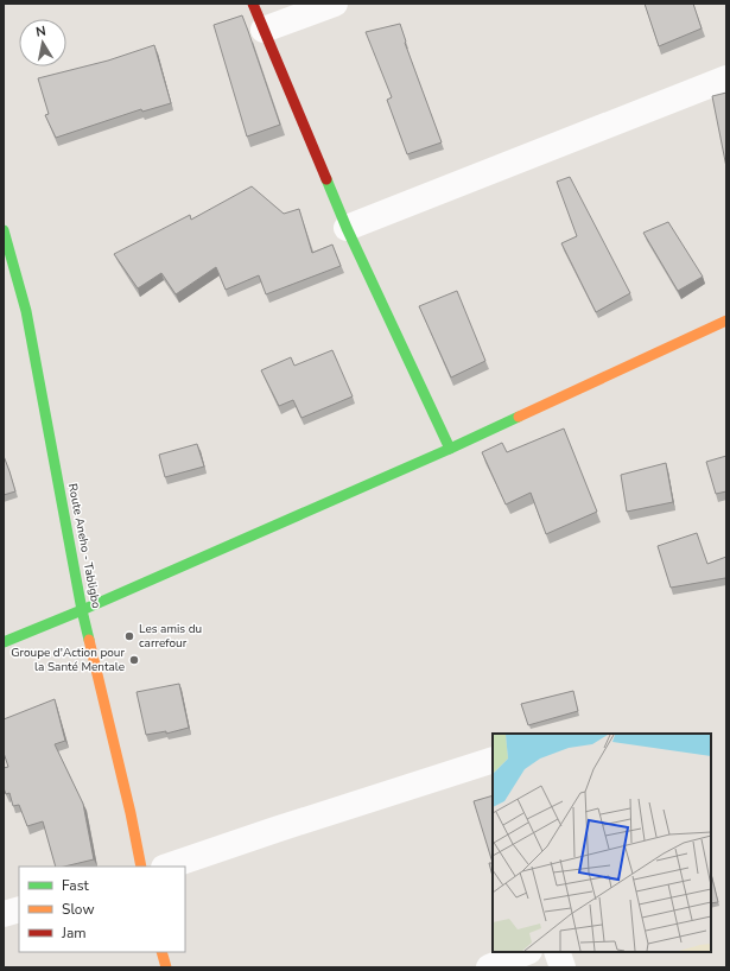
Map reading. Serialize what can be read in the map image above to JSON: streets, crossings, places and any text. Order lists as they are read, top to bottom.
{
  "streets": {
    "street": ["Route Aneho - Tabligbo"]
  },
  "places": ["Les amis du carrefour", "Groupe d'Action pour la Santé Mentale"],
  "legend": ["Fast", "Slow", "Jam"],
  "north": "top"
}
